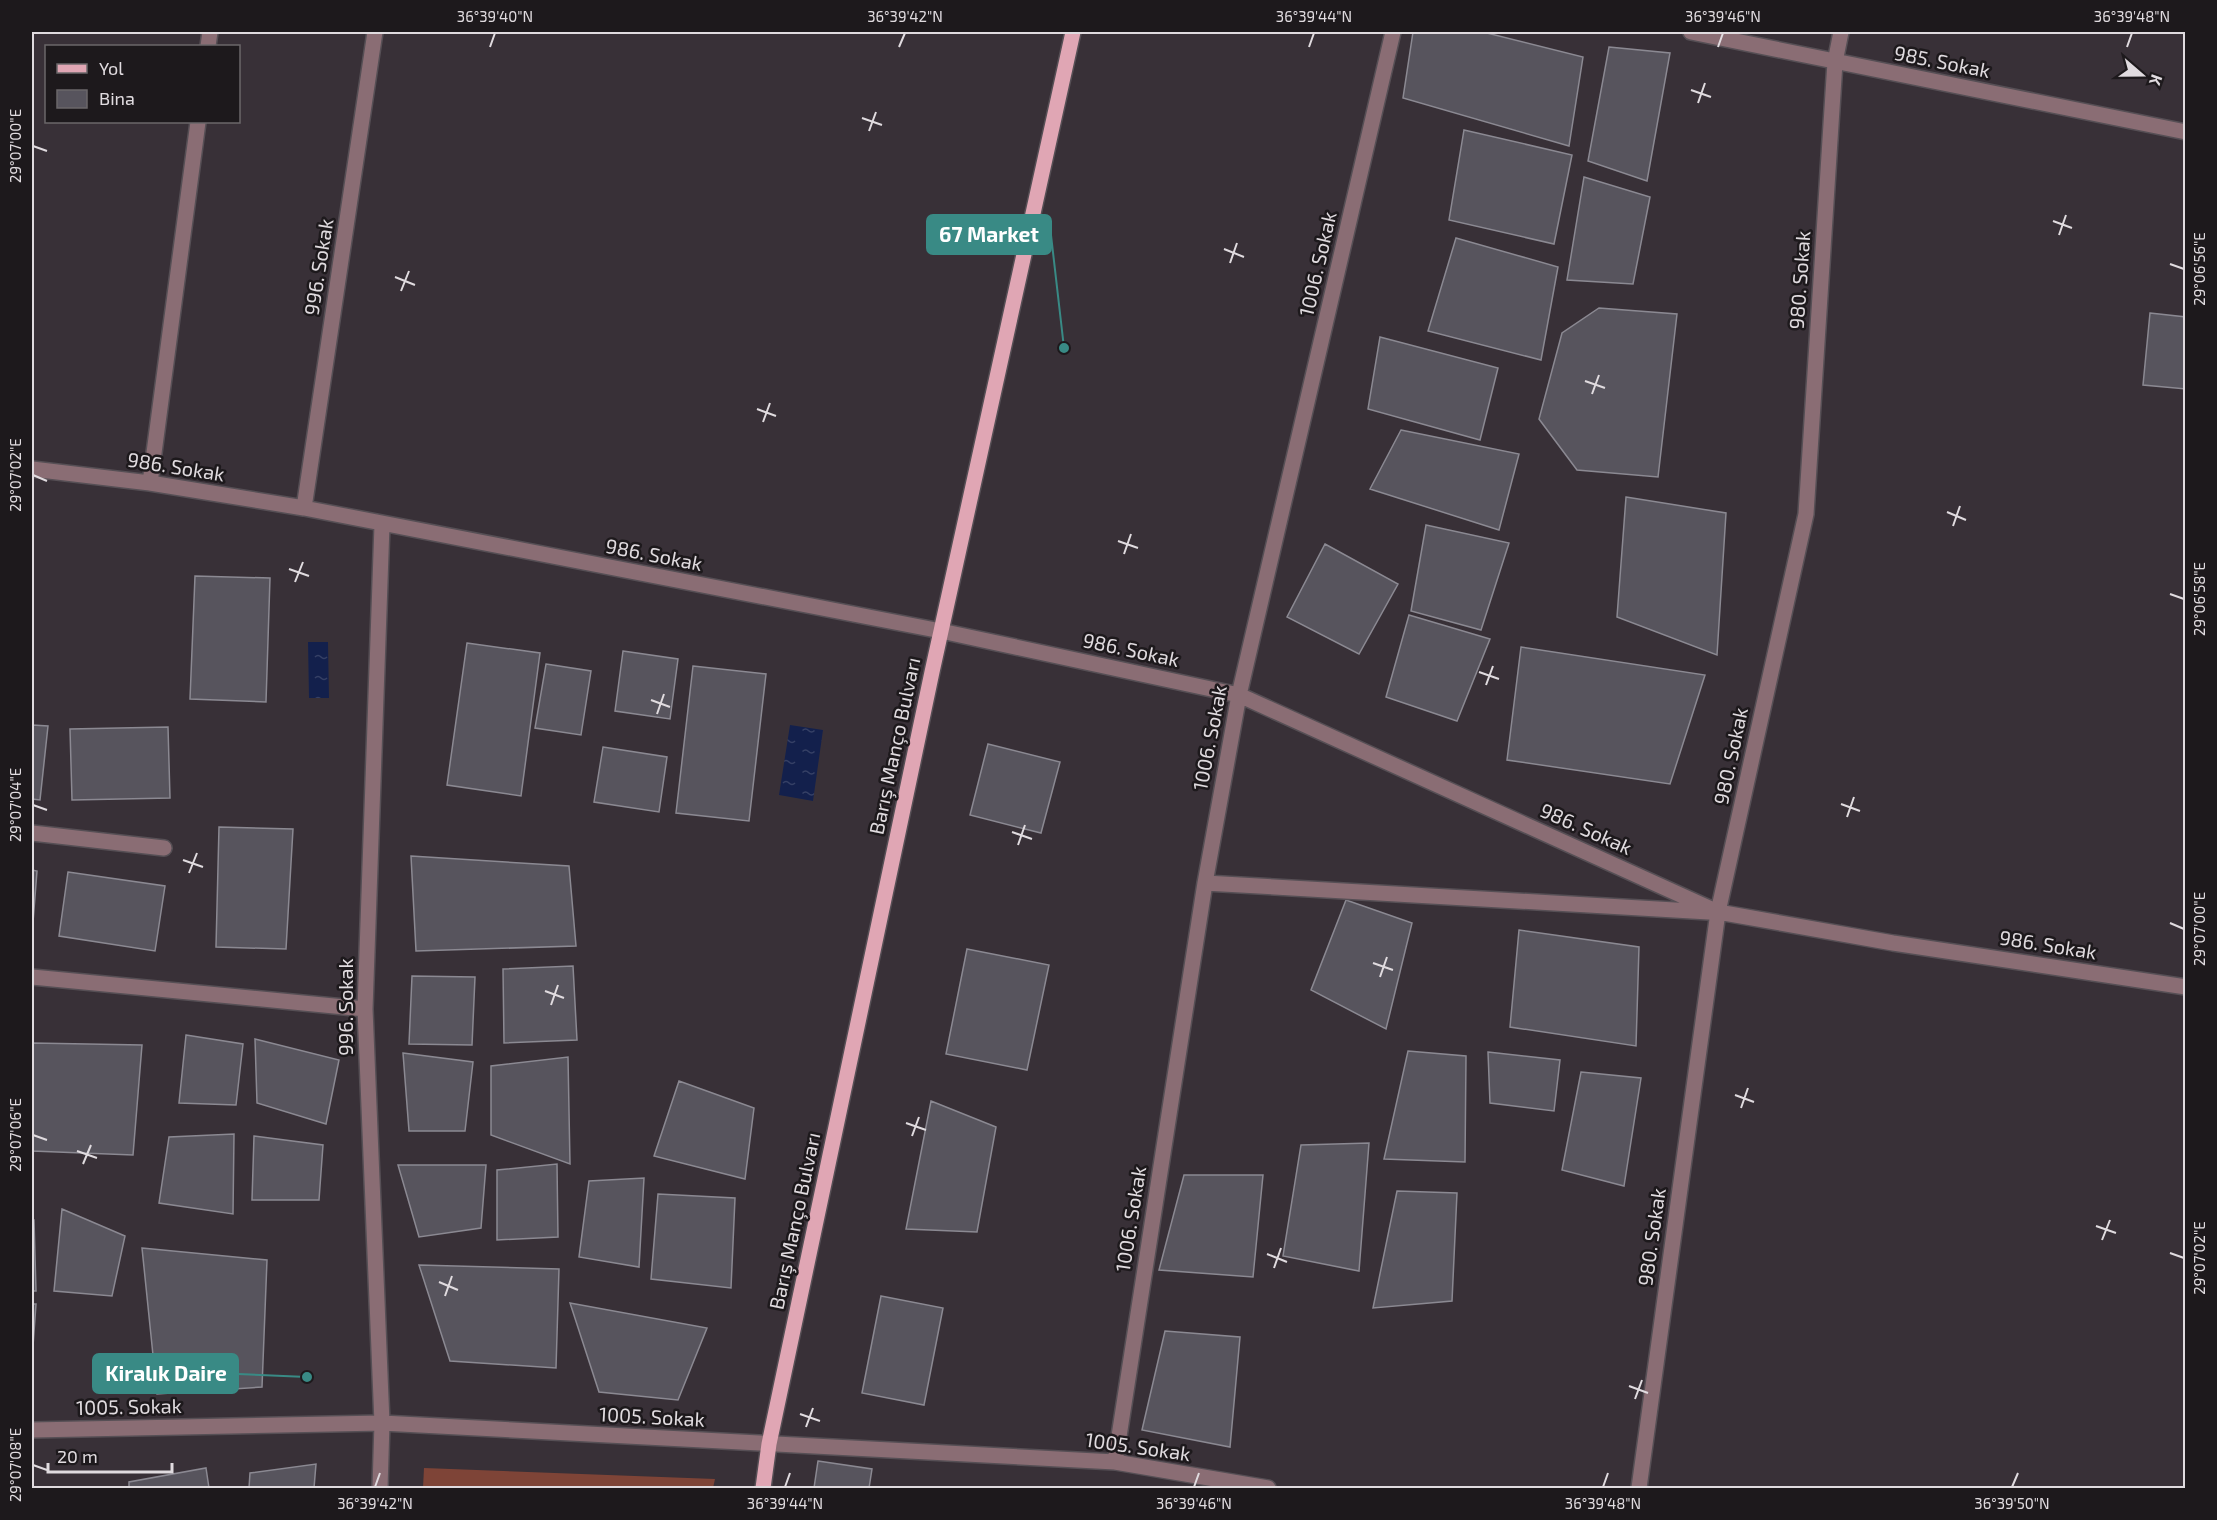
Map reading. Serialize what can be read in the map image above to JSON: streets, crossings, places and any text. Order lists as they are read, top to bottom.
{
  "streets": {
    "main road": ["Barış Manço Bulvarı"],
    "street": [
      "985. Sokak",
      "1006. Sokak",
      "996. Sokak",
      "980. Sokak",
      "986. Sokak",
      "1005. Sokak"
    ]
  },
  "crossings": [
    ["985. Sokak", "980. Sokak"],
    ["1006. Sokak", "986. Sokak"],
    ["1006. Sokak", "1005. Sokak"],
    ["996. Sokak", "986. Sokak"],
    ["996. Sokak", "1005. Sokak"],
    ["980. Sokak", "986. Sokak"],
    ["986. Sokak", "Barış Manço Bulvarı"],
    ["Barış Manço Bulvarı", "1005. Sokak"]
  ],
  "places": ["67 Market", "Kiralık Daire"],
  "legend": ["Yol", "Bina"],
  "scale_bar": "20 m",
  "north": "right",
  "coordinates": [
    "36°39'40\"N",
    "36°39'42\"N",
    "36°39'44\"N",
    "36°39'46\"N",
    "36°39'48\"N",
    "29°07'00\"E",
    "29°06'56\"E",
    "29°07'02\"E",
    "29°06'58\"E",
    "29°07'04\"E",
    "29°07'06\"E",
    "29°07'08\"E",
    "36°39'50\"N"
  ]
}
